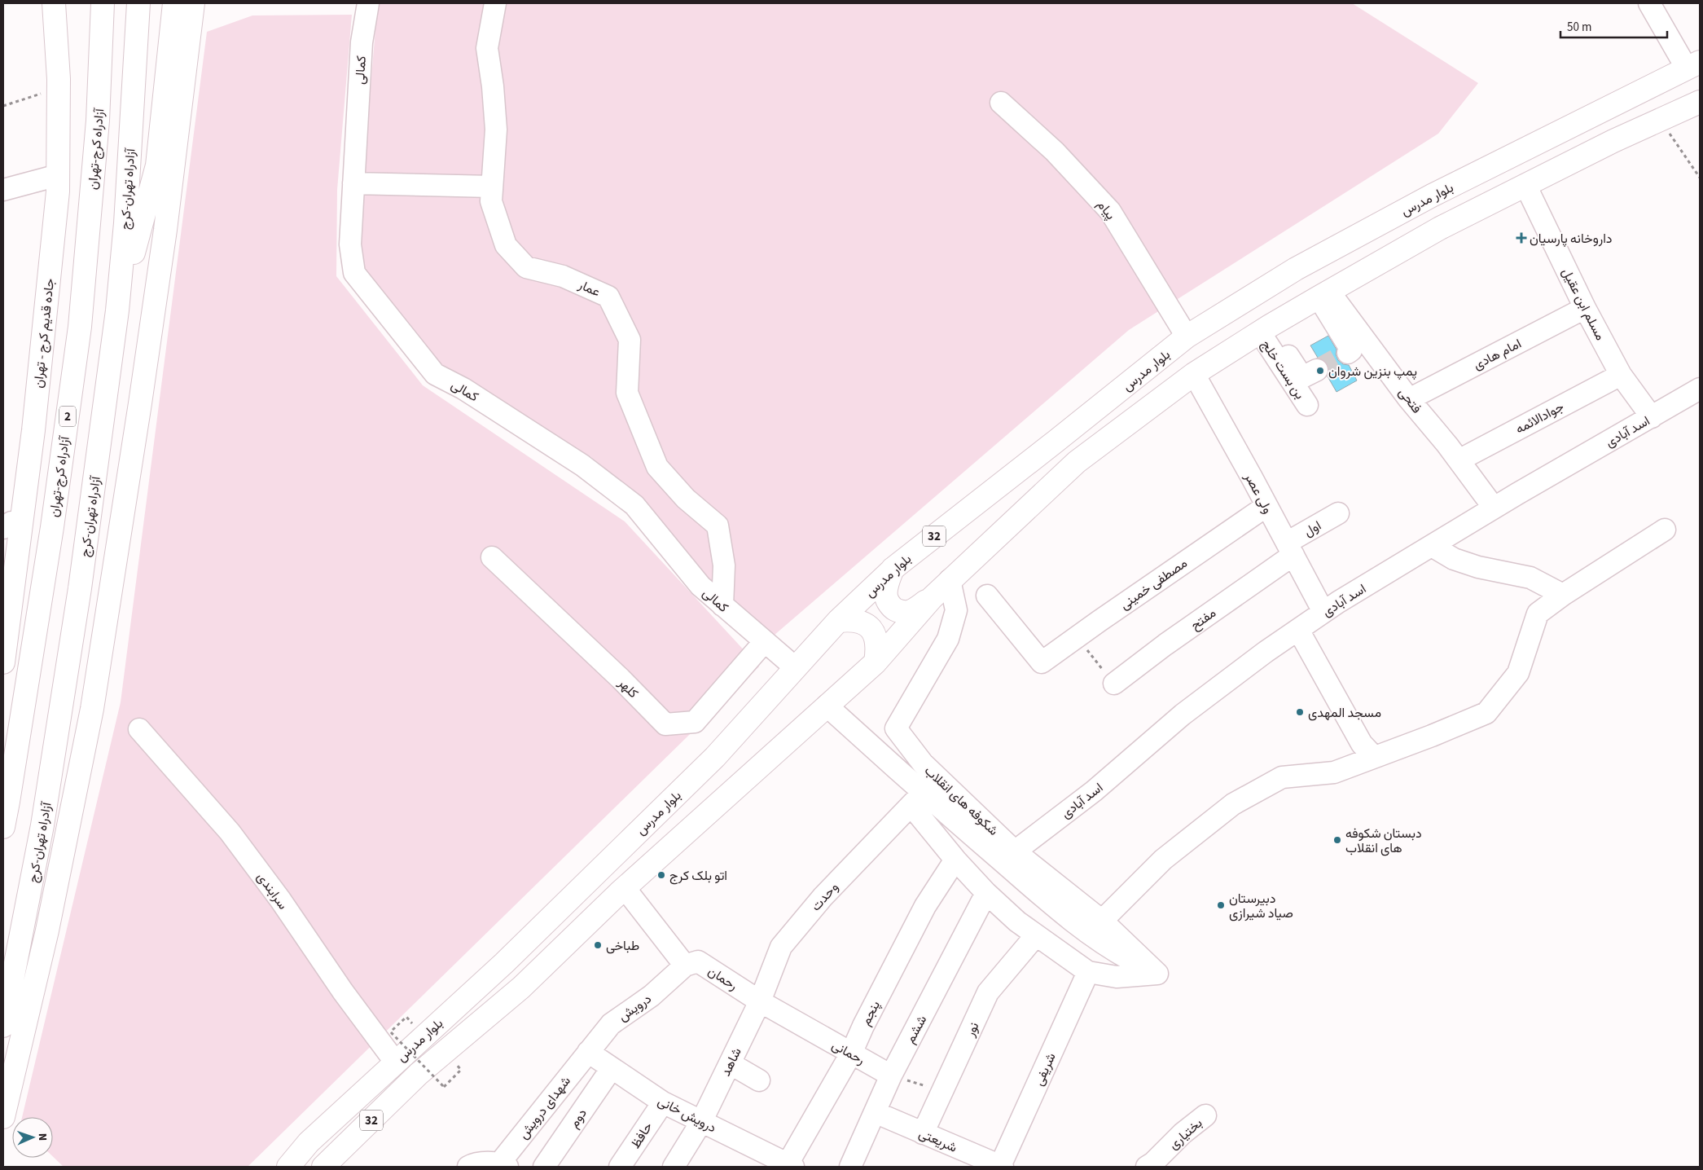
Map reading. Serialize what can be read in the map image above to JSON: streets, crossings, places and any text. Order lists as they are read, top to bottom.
{
  "streets": {
    "highway": [
      "آزادراه کرج-تهران",
      "آزادراه تهران-کرج",
      "بلوار مدرس",
      "جاده قدیم کرج - تهران",
      "2",
      "32"
    ],
    "street": [
      "کمالی",
      "پیام",
      "عمار",
      "مسلم ابن عقیل",
      "امام هادی",
      "بن بست خلج",
      "فتحی",
      "جوادالائمه",
      "اسد آبادی",
      "ولی عصر",
      "اول",
      "مصطفی خمینی",
      "مفتح",
      "کلهر",
      "شکوفه های انقلاب",
      "سرابندی",
      "وحدت",
      "رحمان",
      "درویش",
      "پنجم",
      "ششم",
      "نور",
      "رحمانی",
      "شاهد",
      "شریفی",
      "شهدای درویش",
      "درویش خانی",
      "دوم",
      "بختیاری",
      "حافظ",
      "شریعتی"
    ]
  },
  "crossings": [
    ["کمالی", "بلوار مدرس"],
    ["کمالی", "عمار"],
    ["کمالی", "کلهر"],
    ["بلوار مدرس", "پیام"],
    ["بلوار مدرس", "مسلم ابن عقیل"],
    ["بلوار مدرس", "بن بست خلج"],
    ["بلوار مدرس", "فتحی"],
    ["بلوار مدرس", "ولی عصر"],
    ["بلوار مدرس", "32"],
    ["بلوار مدرس", "شکوفه های انقلاب"],
    ["بلوار مدرس", "سرابندی"],
    ["مسلم ابن عقیل", "امام هادی"],
    ["مسلم ابن عقیل", "جوادالائمه"],
    ["مسلم ابن عقیل", "اسد آبادی"],
    ["امام هادی", "فتحی"],
    ["فتحی", "جوادالائمه"],
    ["فتحی", "اسد آبادی"],
    ["اسد آبادی", "ولی عصر"],
    ["اسد آبادی", "شکوفه های انقلاب"],
    ["ولی عصر", "اول"],
    ["ولی عصر", "مصطفی خمینی"],
    ["ولی عصر", "مفتح"],
    ["اول", "مفتح"],
    ["شکوفه های انقلاب", "وحدت"],
    ["شکوفه های انقلاب", "پنجم"],
    ["شکوفه های انقلاب", "ششم"],
    ["شکوفه های انقلاب", "نور"],
    ["شکوفه های انقلاب", "شریفی"],
    ["وحدت", "رحمان"],
    ["وحدت", "رحمانی"],
    ["وحدت", "شاهد"],
    ["رحمان", "درویش"],
    ["رحمان", "رحمانی"],
    ["رحمان", "شاهد"],
    ["درویش", "شهدای درویش"],
    ["درویش", "درویش خانی"],
    ["پنجم", "رحمانی"],
    ["پنجم", "درویش خانی"],
    ["ششم", "رحمانی"],
    ["ششم", "شریعتی"],
    ["نور", "شریعتی"],
    ["رحمانی", "شاهد"],
    ["شاهد", "درویش خانی"],
    ["شریفی", "شریعتی"],
    ["شهدای درویش", "درویش خانی"],
    ["درویش خانی", "دوم"],
    ["درویش خانی", "حافظ"]
  ],
  "places": {
    "health": ["داروخانه پارسیان"],
    "other": [
      "پمپ بنزین شروان",
      "مسجد المهدی",
      "دبستان شکوفه های انقلاب",
      "اتو بلک کرج",
      "دبیرستان صیاد شیرازی",
      "طباخی"
    ]
  },
  "scale_bar": "50 m",
  "north": "right"
}
